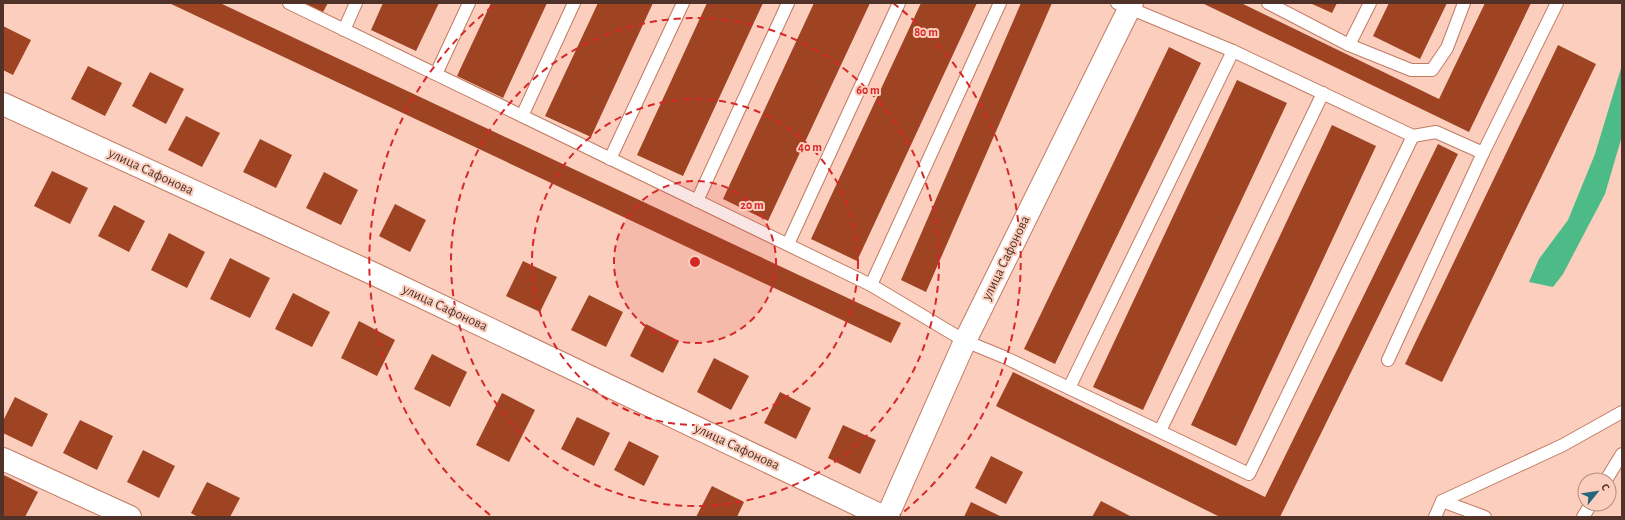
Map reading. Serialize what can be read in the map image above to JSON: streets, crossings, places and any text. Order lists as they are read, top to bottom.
{
  "streets": {
    "street": ["улица Сафонова"]
  },
  "north": "top right",
  "rings": [
    "80 m",
    "60 m",
    "40 m",
    "20 m"
  ]
}
